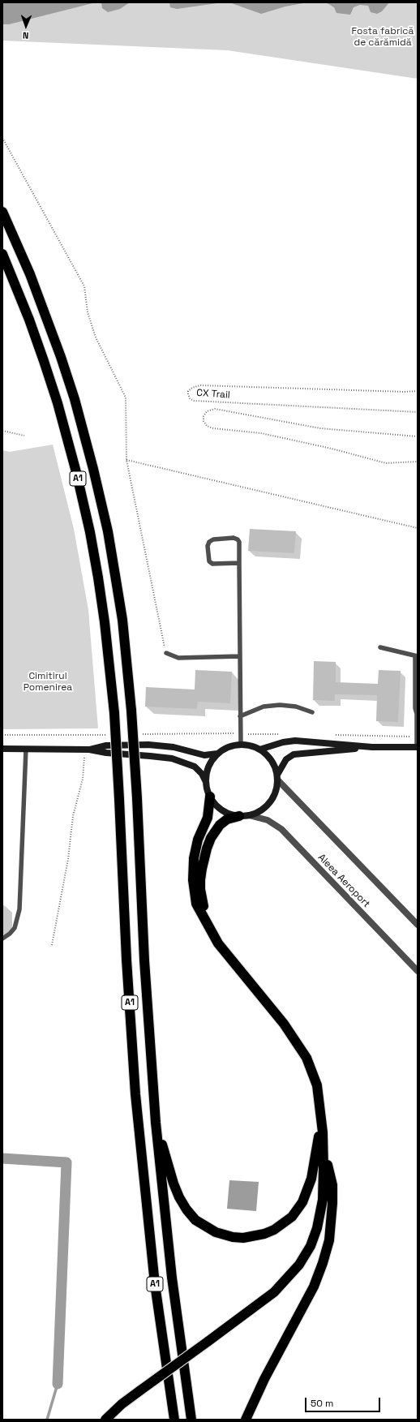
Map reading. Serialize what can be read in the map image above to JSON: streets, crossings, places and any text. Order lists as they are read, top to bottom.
{
  "streets": {
    "highway": ["A1"],
    "street": ["Aleea Aeroport"],
    "path": ["CX Trail"]
  },
  "parks": ["Fosta fabrică de cărămidă", "Cimitirul Pomenirea"],
  "scale_bar": "50 m",
  "north": "bottom"
}
